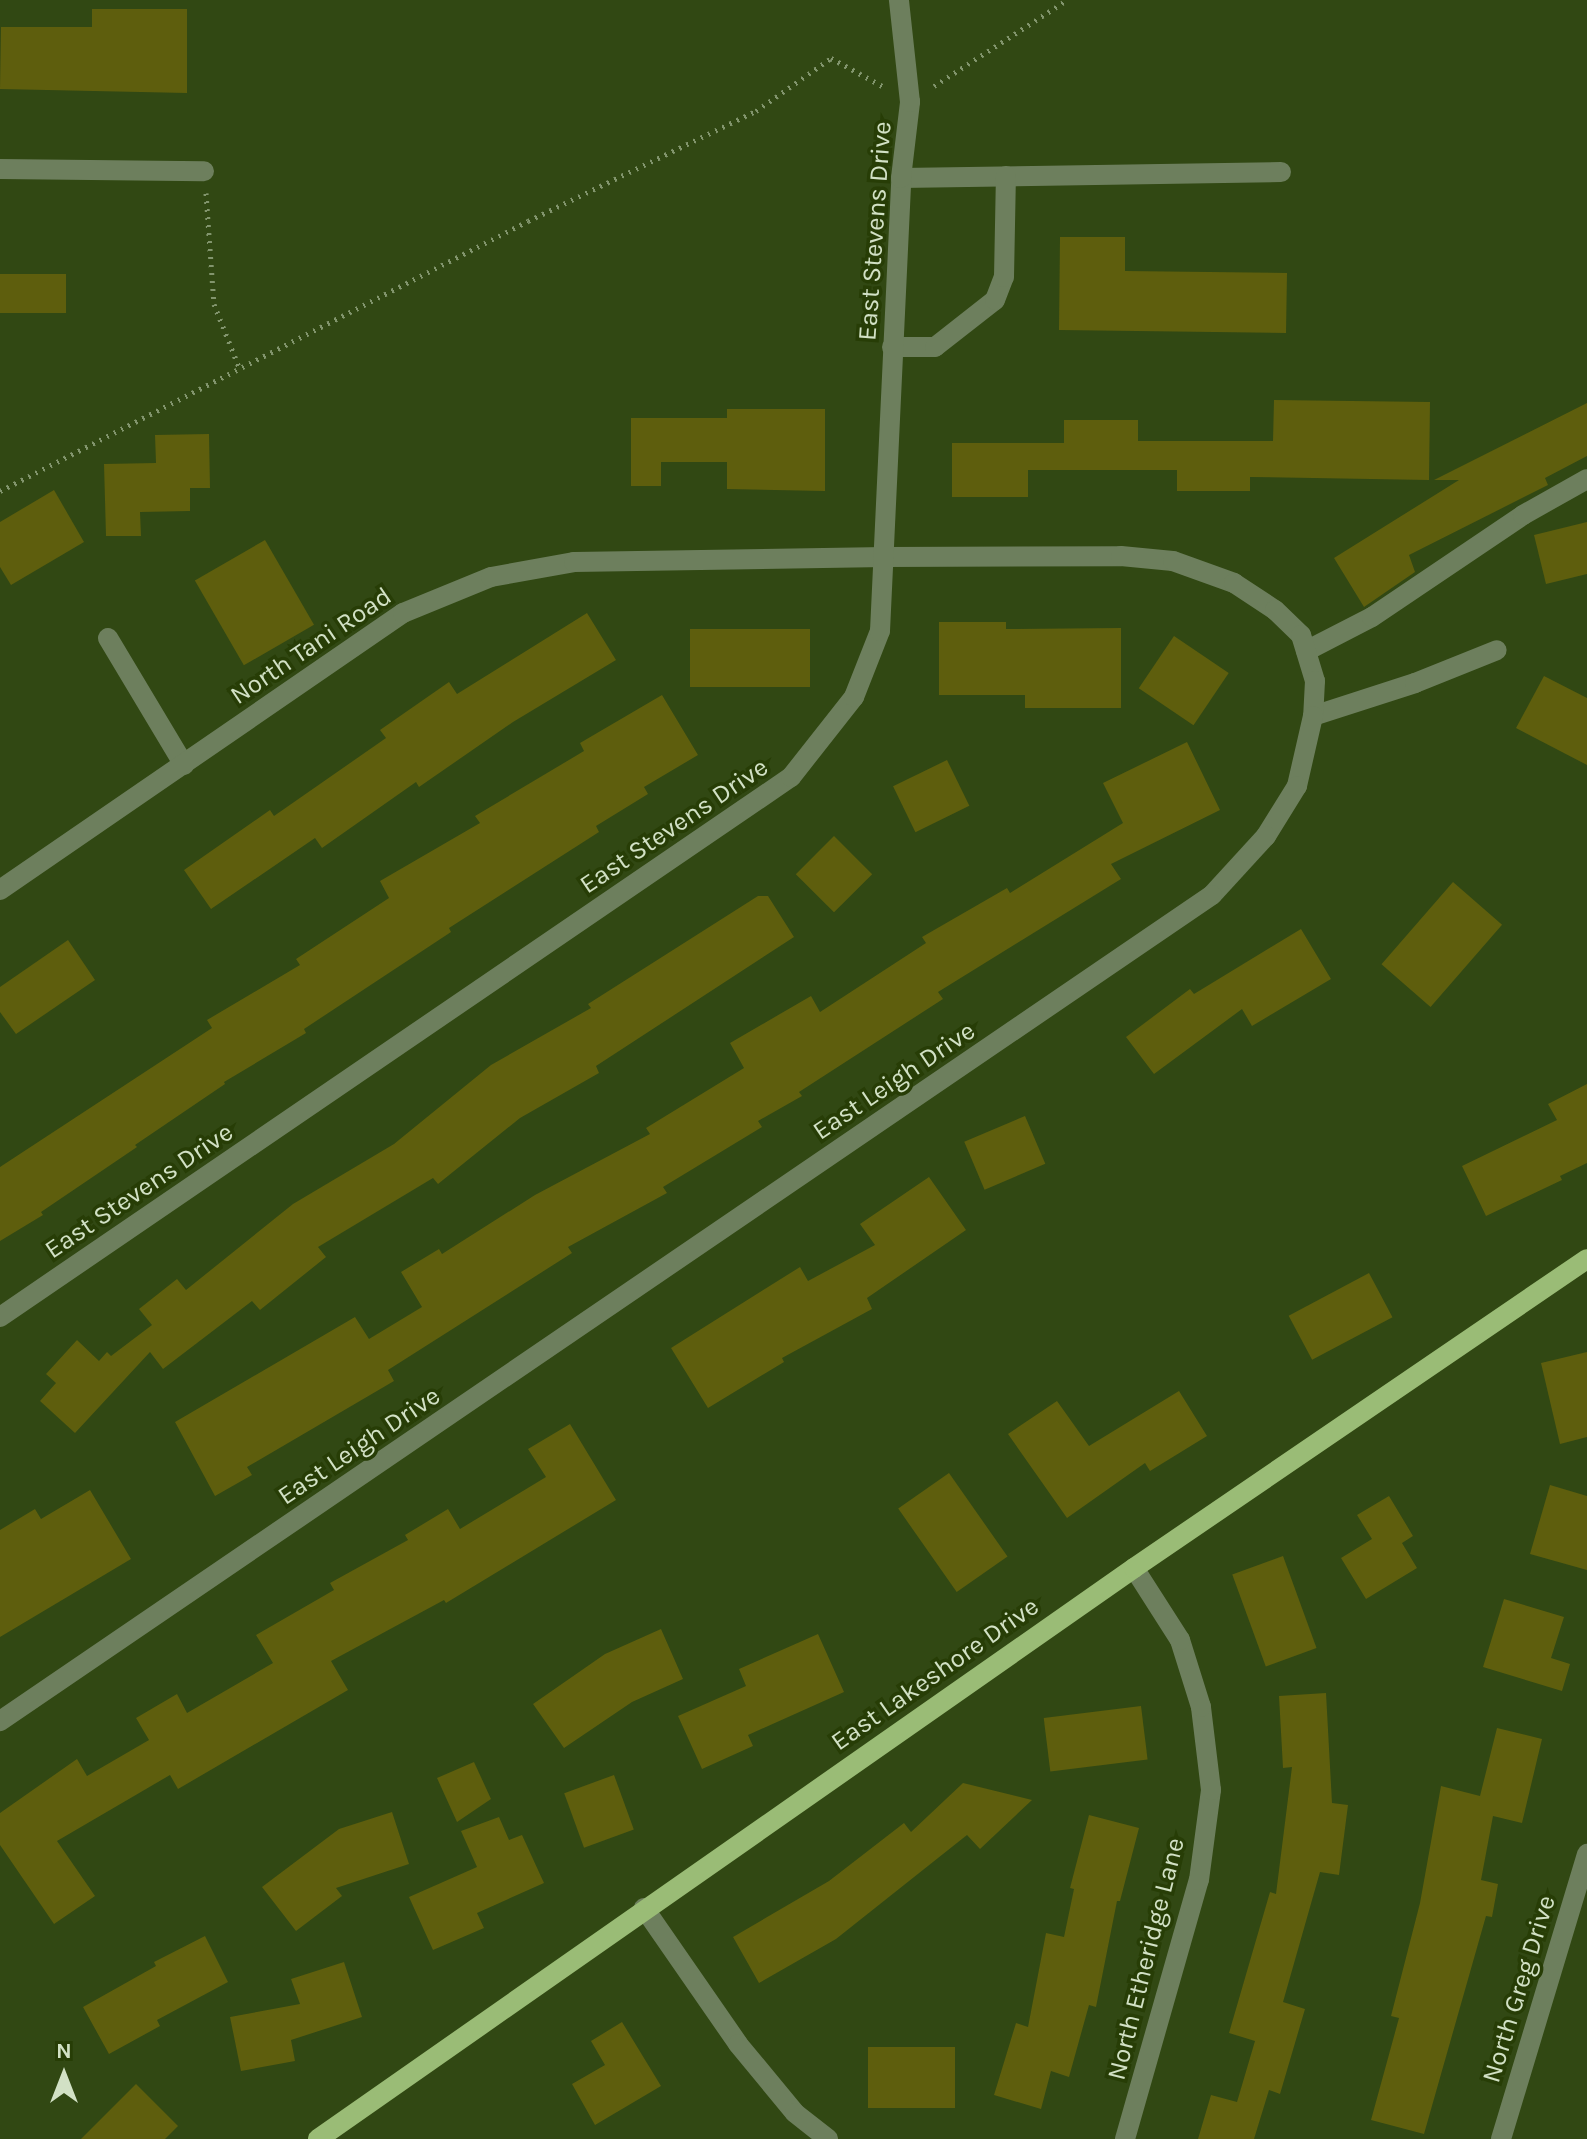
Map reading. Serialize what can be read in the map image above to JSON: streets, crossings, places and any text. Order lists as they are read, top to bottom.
{
  "streets": {
    "main road": ["East Lakeshore Drive"],
    "street": [
      "East Stevens Drive",
      "North Tani Road",
      "East Leigh Drive",
      "North Etheridge Lane",
      "North Greg Drive"
    ]
  },
  "crossings": [
    ["East Stevens Drive", "North Tani Road"],
    ["East Stevens Drive", "East Leigh Drive"],
    ["North Tani Road", "East Leigh Drive"],
    ["East Lakeshore Drive", "North Etheridge Lane"]
  ],
  "north": "top"
}
